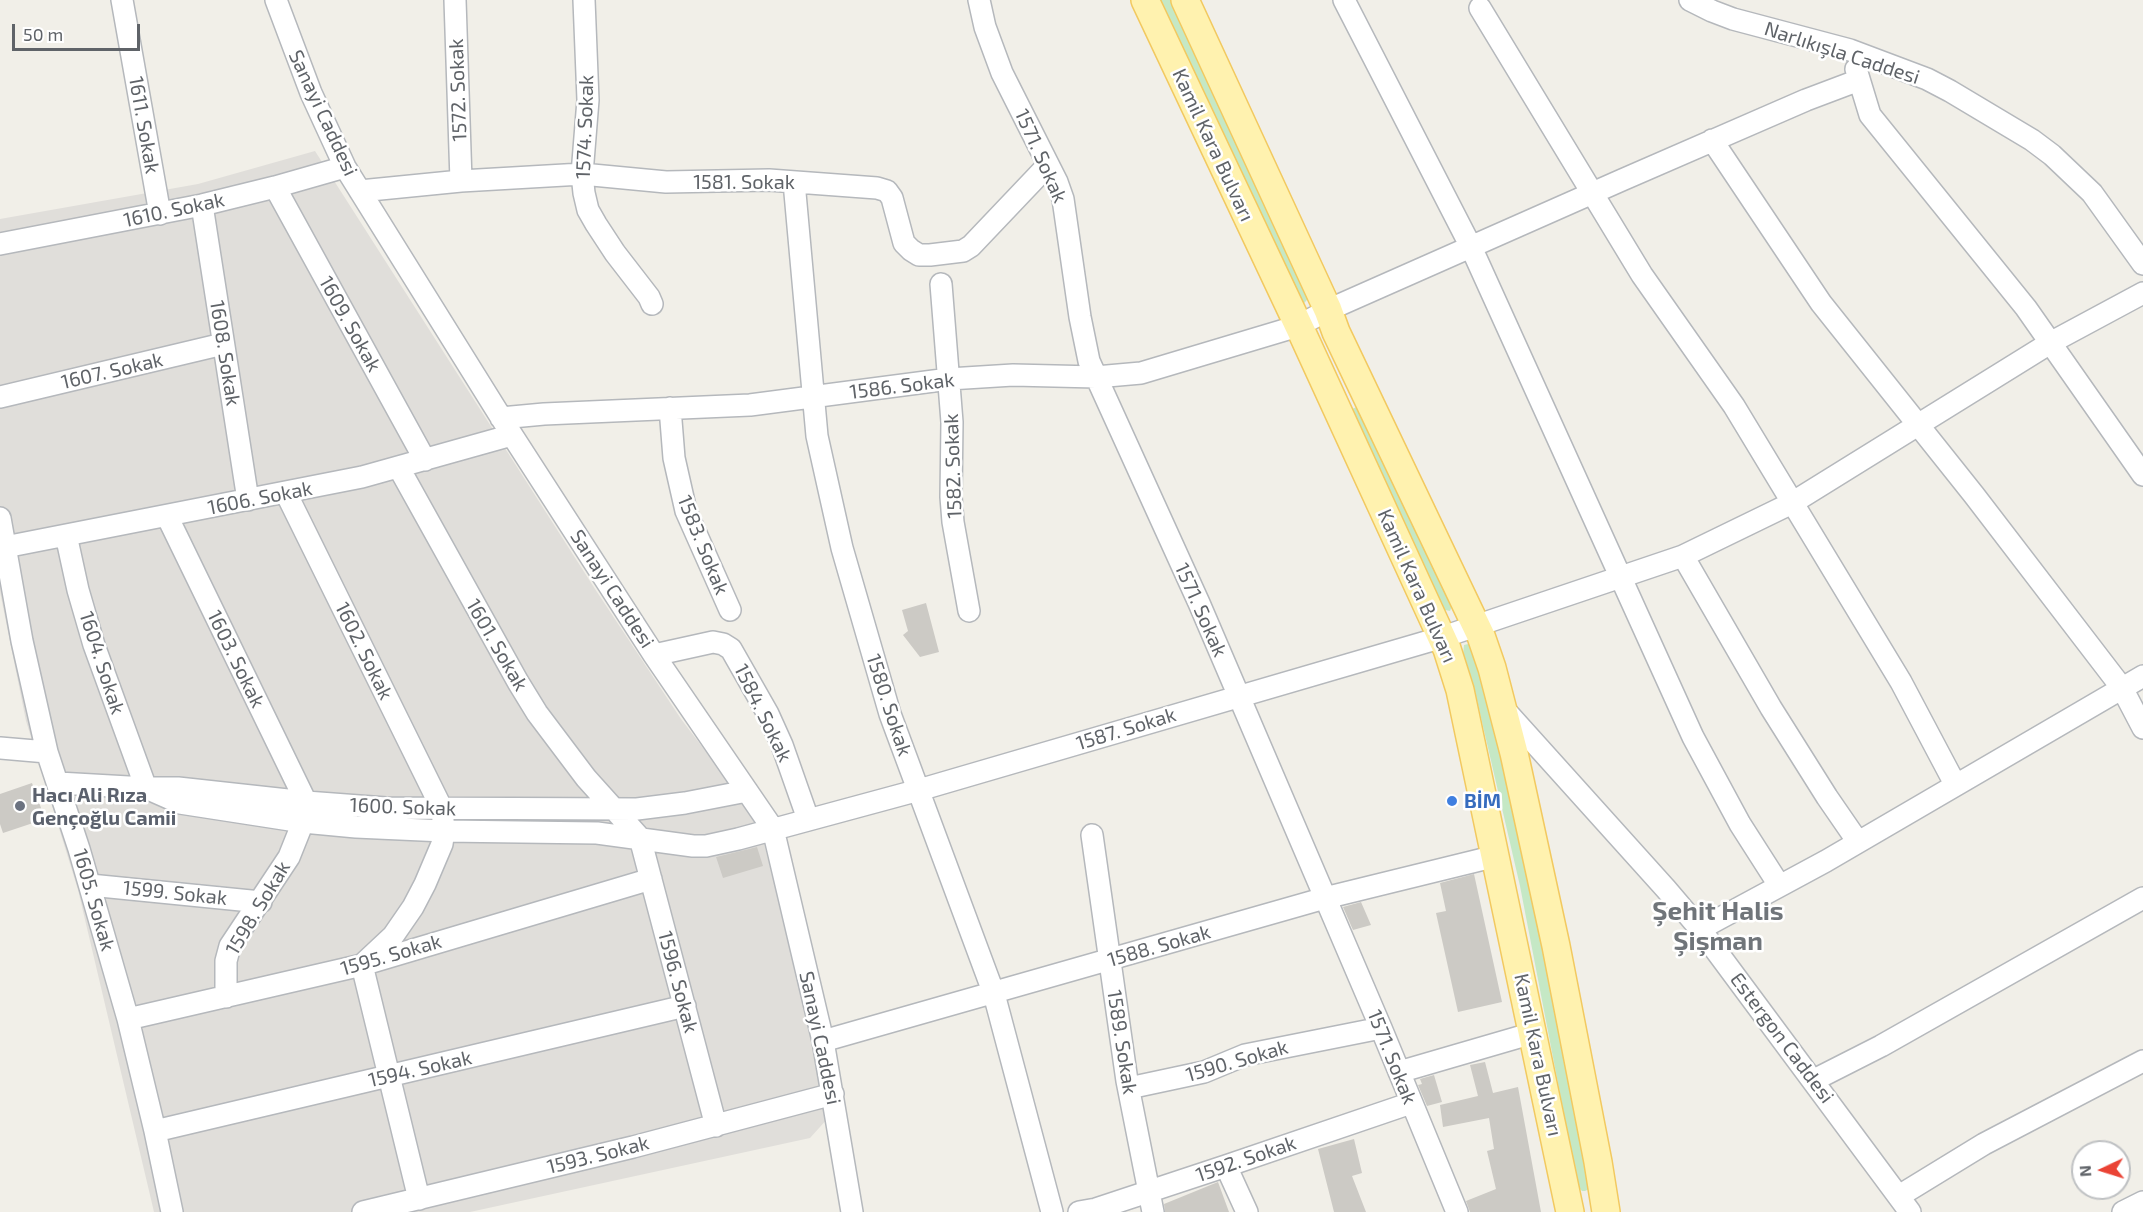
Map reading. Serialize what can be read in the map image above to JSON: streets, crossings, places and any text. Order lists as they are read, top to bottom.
{
  "streets": {
    "main road": ["Kamil Kara Bulvarı"],
    "street": [
      "Narlıkışla Caddesi",
      "1572. Sokak",
      "Sanayi Caddesi",
      "1611. Sokak",
      "1574. Sokak",
      "1571. Sokak",
      "1581. Sokak",
      "1610. Sokak",
      "1609. Sokak",
      "1608. Sokak",
      "1607. Sokak",
      "1586. Sokak",
      "1582. Sokak",
      "1606. Sokak",
      "1583. Sokak",
      "1601. Sokak",
      "1602. Sokak",
      "1603. Sokak",
      "1604. Sokak",
      "1580. Sokak",
      "1584. Sokak",
      "1587. Sokak",
      "1600. Sokak",
      "1599. Sokak",
      "1605. Sokak",
      "1598. Sokak",
      "1588. Sokak",
      "1595. Sokak",
      "1596. Sokak",
      "Estergon Caddesi",
      "1589. Sokak",
      "1590. Sokak",
      "1594. Sokak",
      "1593. Sokak",
      "1592. Sokak"
    ]
  },
  "crossings": [
    ["1572. Sokak", "1581. Sokak"],
    ["Sanayi Caddesi", "1581. Sokak"],
    ["Sanayi Caddesi", "1610. Sokak"],
    ["Sanayi Caddesi", "1586. Sokak"],
    ["Sanayi Caddesi", "1606. Sokak"],
    ["Sanayi Caddesi", "1584. Sokak"],
    ["Sanayi Caddesi", "1587. Sokak"],
    ["Sanayi Caddesi", "1600. Sokak"],
    ["Sanayi Caddesi", "1588. Sokak"],
    ["Sanayi Caddesi", "1593. Sokak"],
    ["1611. Sokak", "1610. Sokak"],
    ["1574. Sokak", "1581. Sokak"],
    ["Kamil Kara Bulvarı", "1586. Sokak"],
    ["Kamil Kara Bulvarı", "1587. Sokak"],
    ["Kamil Kara Bulvarı", "1588. Sokak"],
    ["Kamil Kara Bulvarı", "Estergon Caddesi"],
    ["1571. Sokak", "1586. Sokak"],
    ["1571. Sokak", "1587. Sokak"],
    ["1571. Sokak", "1588. Sokak"],
    ["1571. Sokak", "1590. Sokak"],
    ["1571. Sokak", "1592. Sokak"],
    ["1581. Sokak", "1582. Sokak"],
    ["1581. Sokak", "1580. Sokak"],
    ["1610. Sokak", "1609. Sokak"],
    ["1610. Sokak", "1608. Sokak"],
    ["1609. Sokak", "1606. Sokak"],
    ["1608. Sokak", "1607. Sokak"],
    ["1608. Sokak", "1606. Sokak"],
    ["1586. Sokak", "1582. Sokak"],
    ["1586. Sokak", "1606. Sokak"],
    ["1586. Sokak", "1583. Sokak"],
    ["1586. Sokak", "1580. Sokak"],
    ["1606. Sokak", "1601. Sokak"],
    ["1606. Sokak", "1602. Sokak"],
    ["1606. Sokak", "1603. Sokak"],
    ["1606. Sokak", "1604. Sokak"],
    ["1606. Sokak", "1605. Sokak"],
    ["1601. Sokak", "1587. Sokak"],
    ["1601. Sokak", "1600. Sokak"],
    ["1601. Sokak", "1596. Sokak"],
    ["1602. Sokak", "1600. Sokak"],
    ["1603. Sokak", "1587. Sokak"],
    ["1603. Sokak", "1600. Sokak"],
    ["1603. Sokak", "1598. Sokak"],
    ["1604. Sokak", "1600. Sokak"],
    ["1580. Sokak", "1587. Sokak"],
    ["1580. Sokak", "1588. Sokak"],
    ["1584. Sokak", "1587. Sokak"],
    ["1587. Sokak", "1600. Sokak"],
    ["1587. Sokak", "1598. Sokak"],
    ["1587. Sokak", "1596. Sokak"],
    ["1600. Sokak", "1605. Sokak"],
    ["1600. Sokak", "1598. Sokak"],
    ["1599. Sokak", "1605. Sokak"],
    ["1599. Sokak", "1598. Sokak"],
    ["1605. Sokak", "1595. Sokak"],
    ["1605. Sokak", "1594. Sokak"],
    ["1598. Sokak", "1595. Sokak"],
    ["1588. Sokak", "1589. Sokak"],
    ["1595. Sokak", "1596. Sokak"],
    ["1596. Sokak", "1594. Sokak"],
    ["1596. Sokak", "1593. Sokak"],
    ["1589. Sokak", "1590. Sokak"],
    ["1589. Sokak", "1592. Sokak"]
  ],
  "districts": ["Şehit Halis Şişman"],
  "places": ["BİM", "Hacı Ali Rıza Gençoğlu Camii"],
  "scale_bar": "50 m",
  "north": "left"
}
